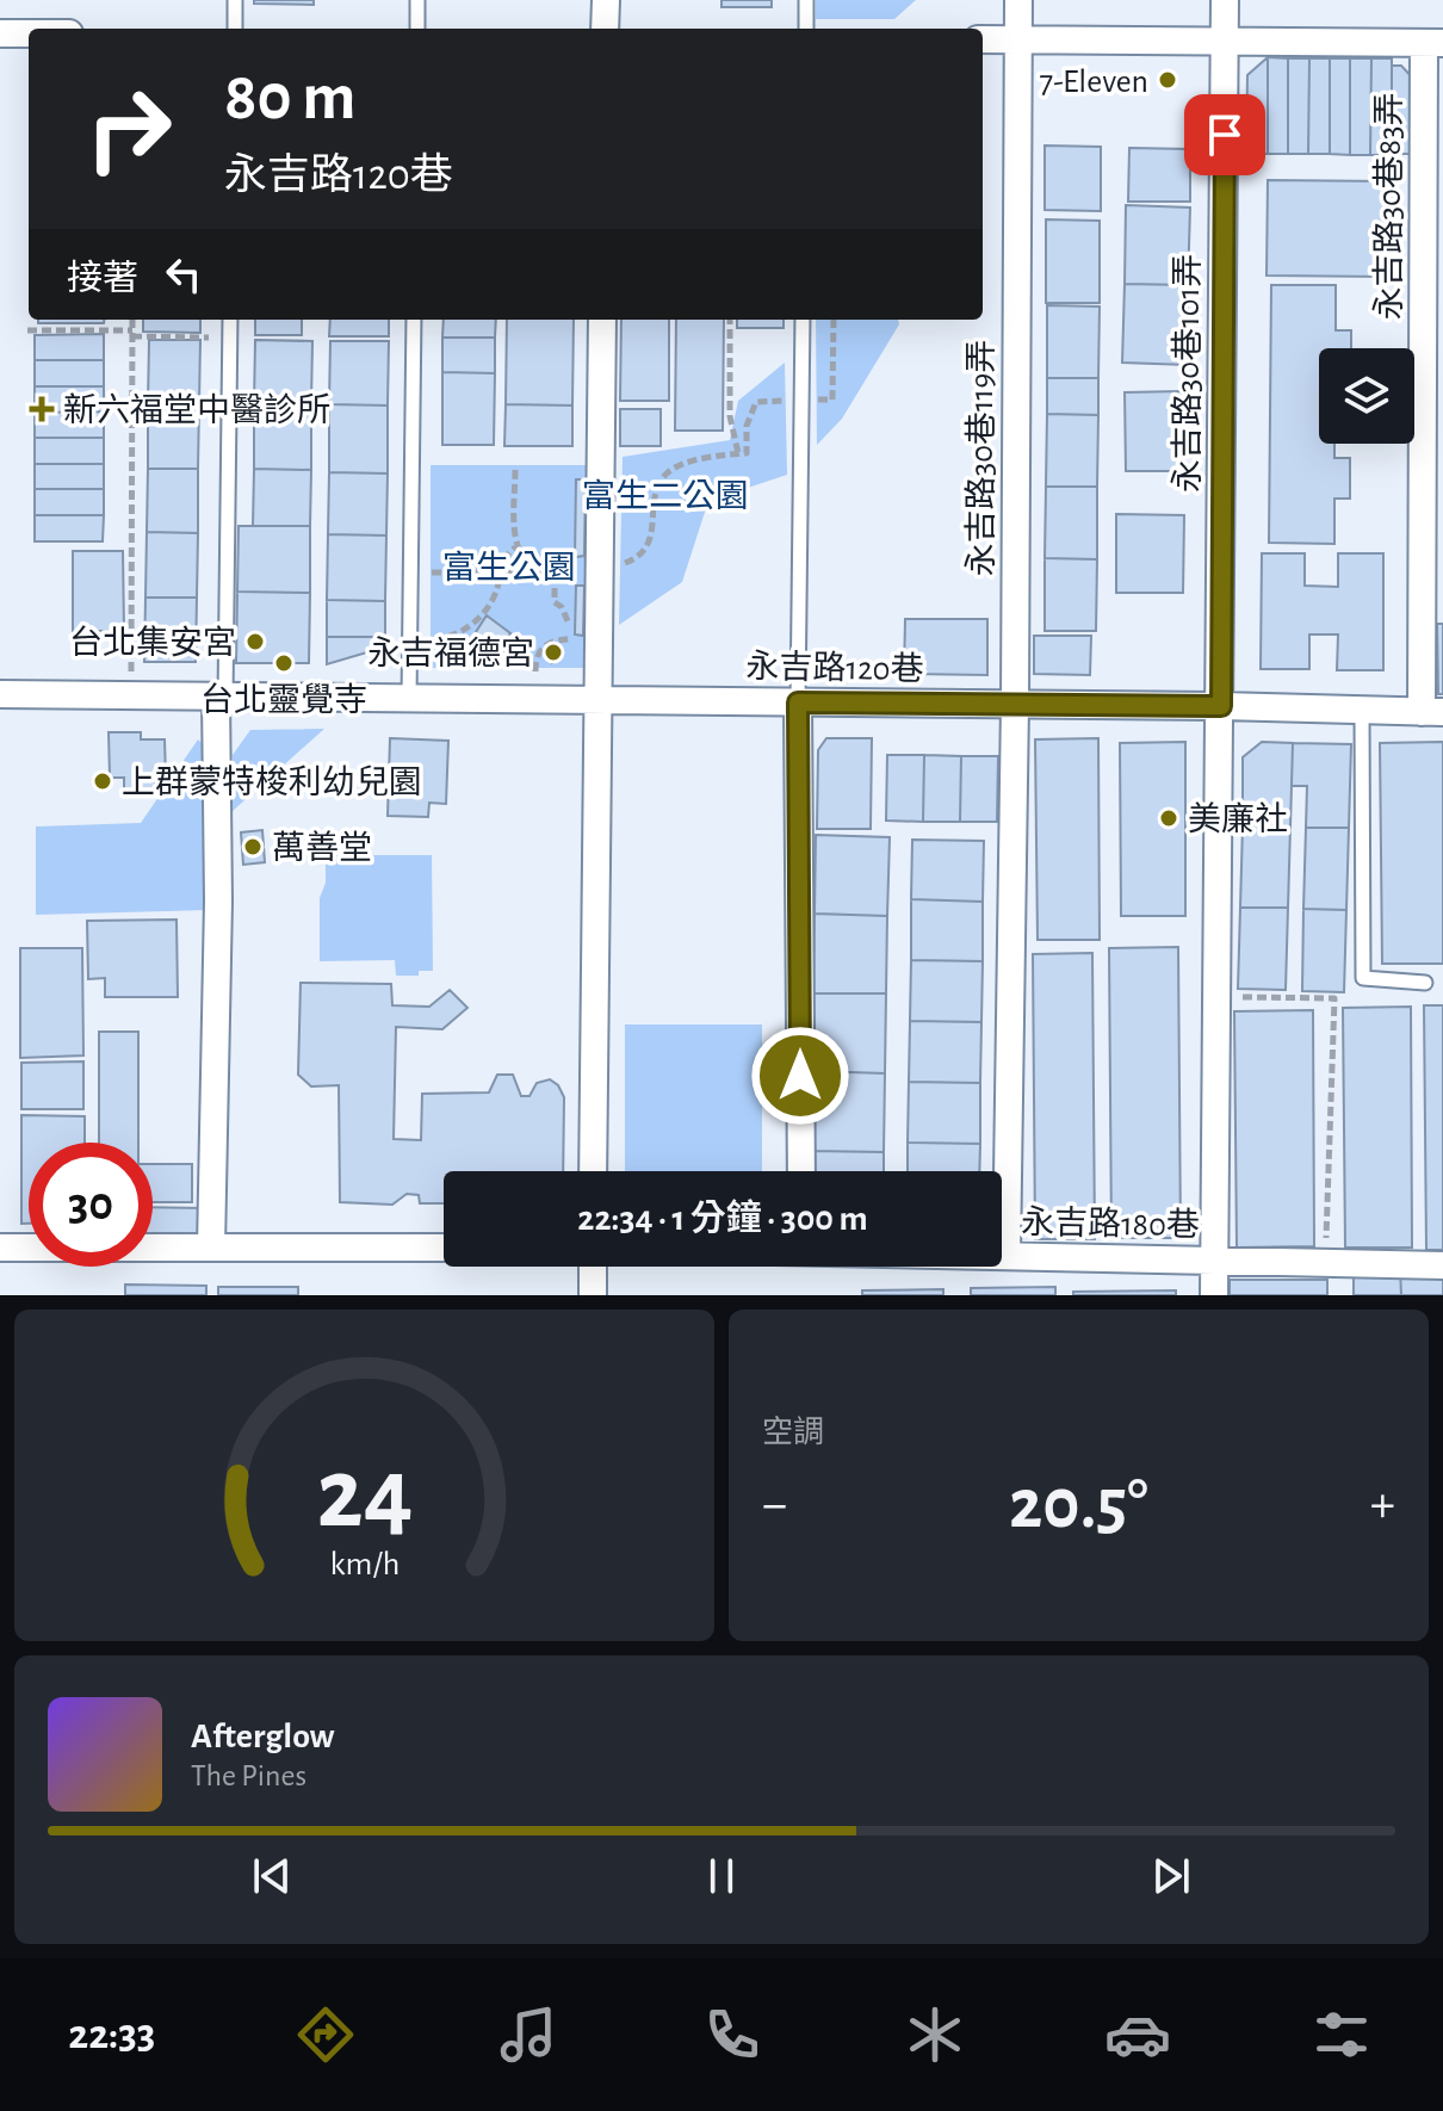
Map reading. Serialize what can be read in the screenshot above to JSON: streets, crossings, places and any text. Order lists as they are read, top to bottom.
{
  "streets": {
    "street": [
      "永吉路30巷83弄",
      "永吉路30巷101弄",
      "永吉路30巷119弄",
      "永吉路120巷",
      "永吉路180巷"
    ]
  },
  "crossings": [
    ["永吉路30巷83弄", "永吉路120巷"],
    ["永吉路30巷101弄", "永吉路120巷"],
    ["永吉路30巷101弄", "永吉路180巷"],
    ["永吉路30巷119弄", "永吉路120巷"],
    ["永吉路30巷119弄", "永吉路180巷"]
  ],
  "parks": ["富生二公園", "富生公園"],
  "places": {
    "other": [
      "7-Eleven",
      "台北集安宮",
      "永吉福德宮",
      "台北靈覺寺",
      "上群蒙特梭利幼兒園",
      "美廉社",
      "萬善堂"
    ],
    "health": ["新六福堂中醫診所"]
  },
  "page": {
    "turn": ["80 m", "永吉路120巷"],
    "then": "接著",
    "limit": "30",
    "trip": "22:34 · 1 分鐘 · 300 m",
    "tile": "空調",
    "heat": ["−", "20.5°", "+"],
    "song": ["Afterglow", "The Pines"],
    "tabs": "22:33",
    "gauge": ["24", "km/h"]
  }
}
